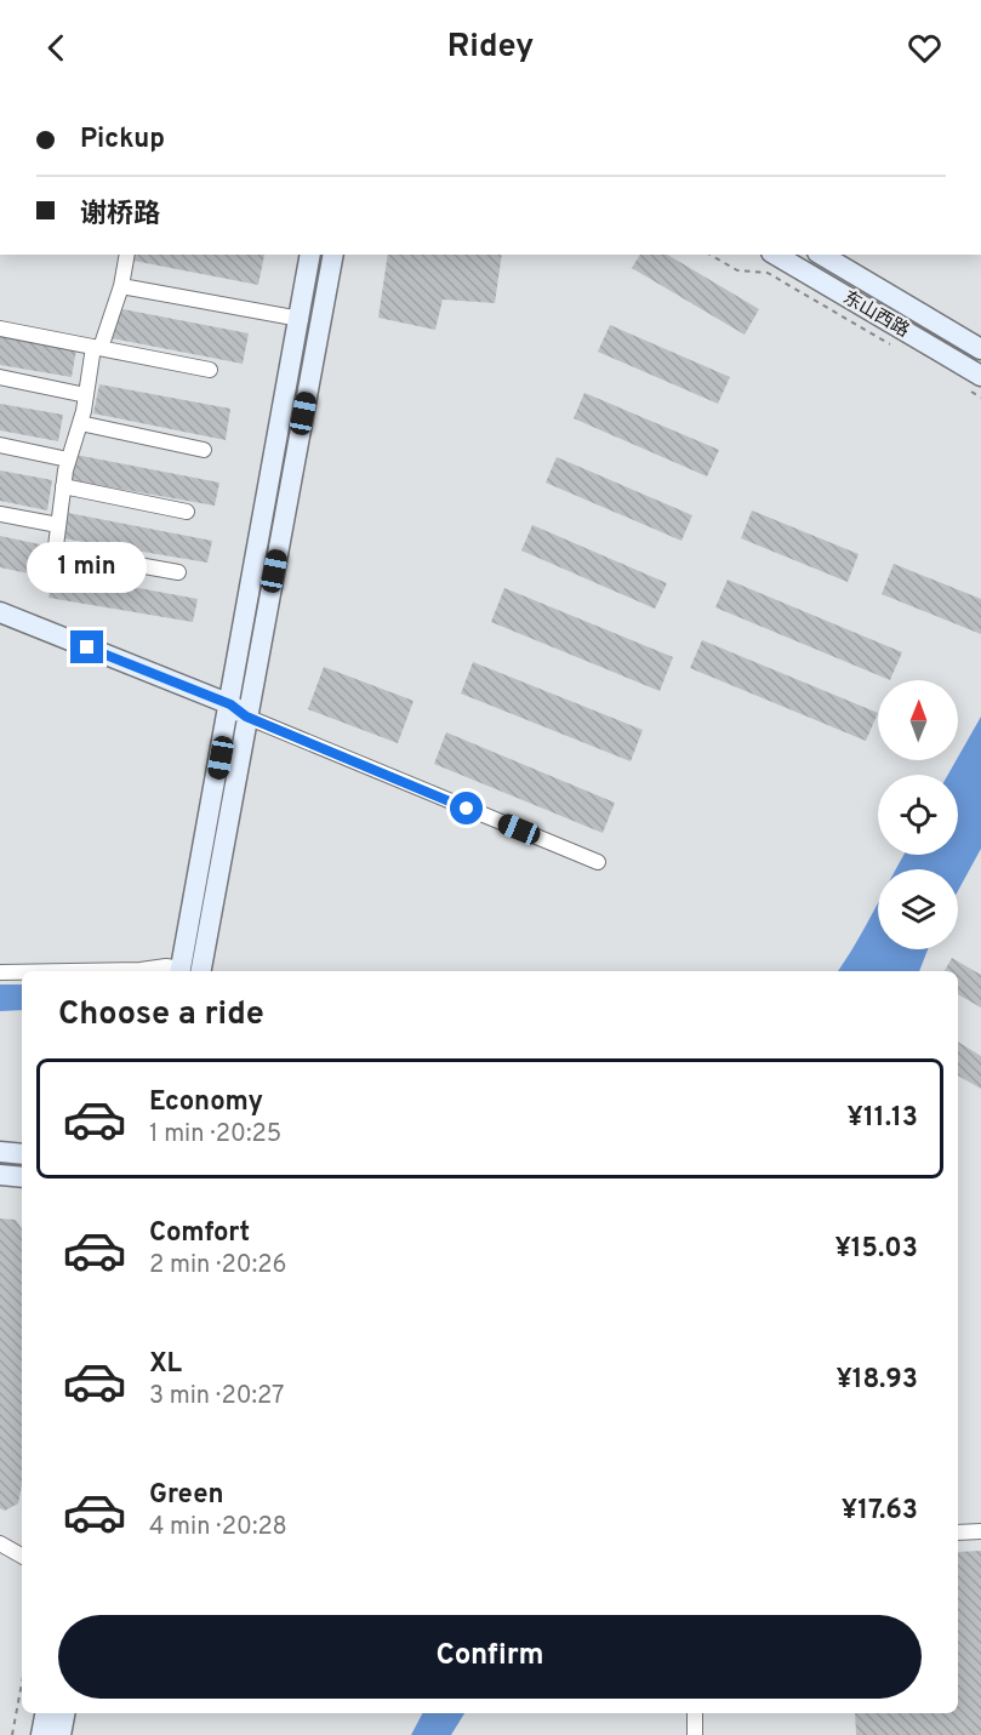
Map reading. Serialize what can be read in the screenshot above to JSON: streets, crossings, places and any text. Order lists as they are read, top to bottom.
{
  "streets": {
    "main road": ["东山西路"]
  },
  "north": "top",
  "page": {
    "header": "Ridey",
    "banner": ["Pickup", "谢桥路"],
    "bubble": "1 min",
    "heading": "Choose a ride",
    "list": [
      {
        "name": "Economy",
        "note": "1 min · 20:25",
        "value": "¥11.13"
      },
      {
        "name": "Comfort",
        "note": "2 min · 20:26",
        "value": "¥15.03"
      },
      {
        "name": "XL",
        "note": "3 min · 20:27",
        "value": "¥18.93"
      },
      {
        "name": "Green",
        "note": "4 min · 20:28",
        "value": "¥17.63"
      }
    ],
    "buttons": "Confirm"
  }
}
